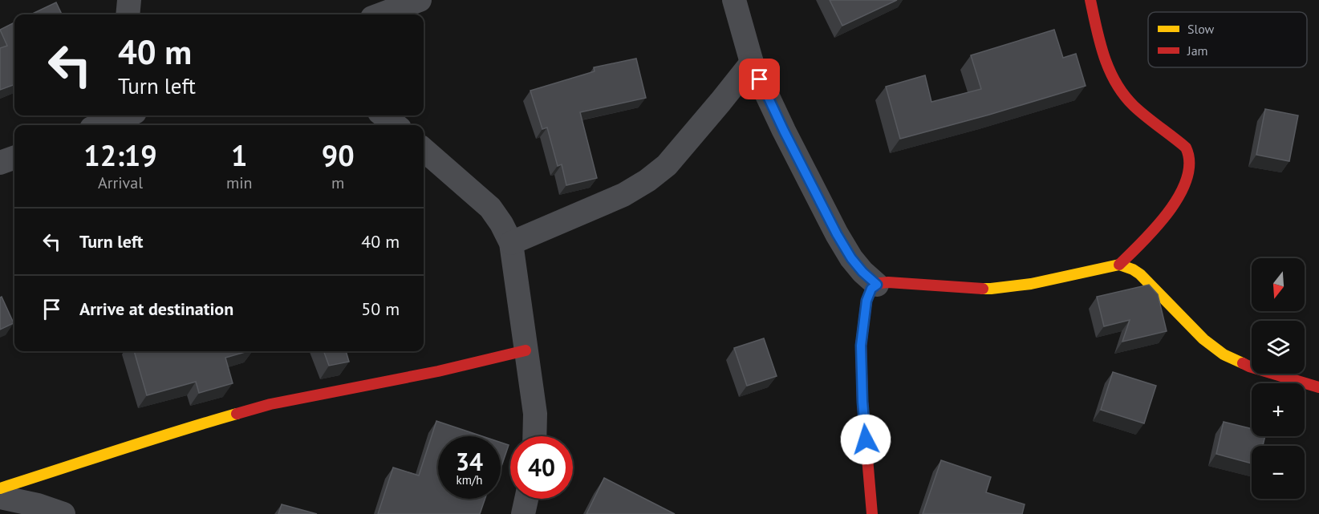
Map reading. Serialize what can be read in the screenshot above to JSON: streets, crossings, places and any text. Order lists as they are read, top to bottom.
{
  "legend": ["Slow", "Jam"],
  "north": "bottom",
  "page": {
    "turn": ["40 m", "Turn left"],
    "eta": [
      "12:19",
      "Arrival",
      "1",
      "min",
      "90",
      "m"
    ],
    "list": [
      {
        "name": "Turn left",
        "value": "40 m"
      },
      {
        "name": "Arrive at destination",
        "value": "50 m"
      }
    ],
    "map_buttons": ["+", "−"],
    "speed": "34 km/h",
    "limit": "40"
  }
}
